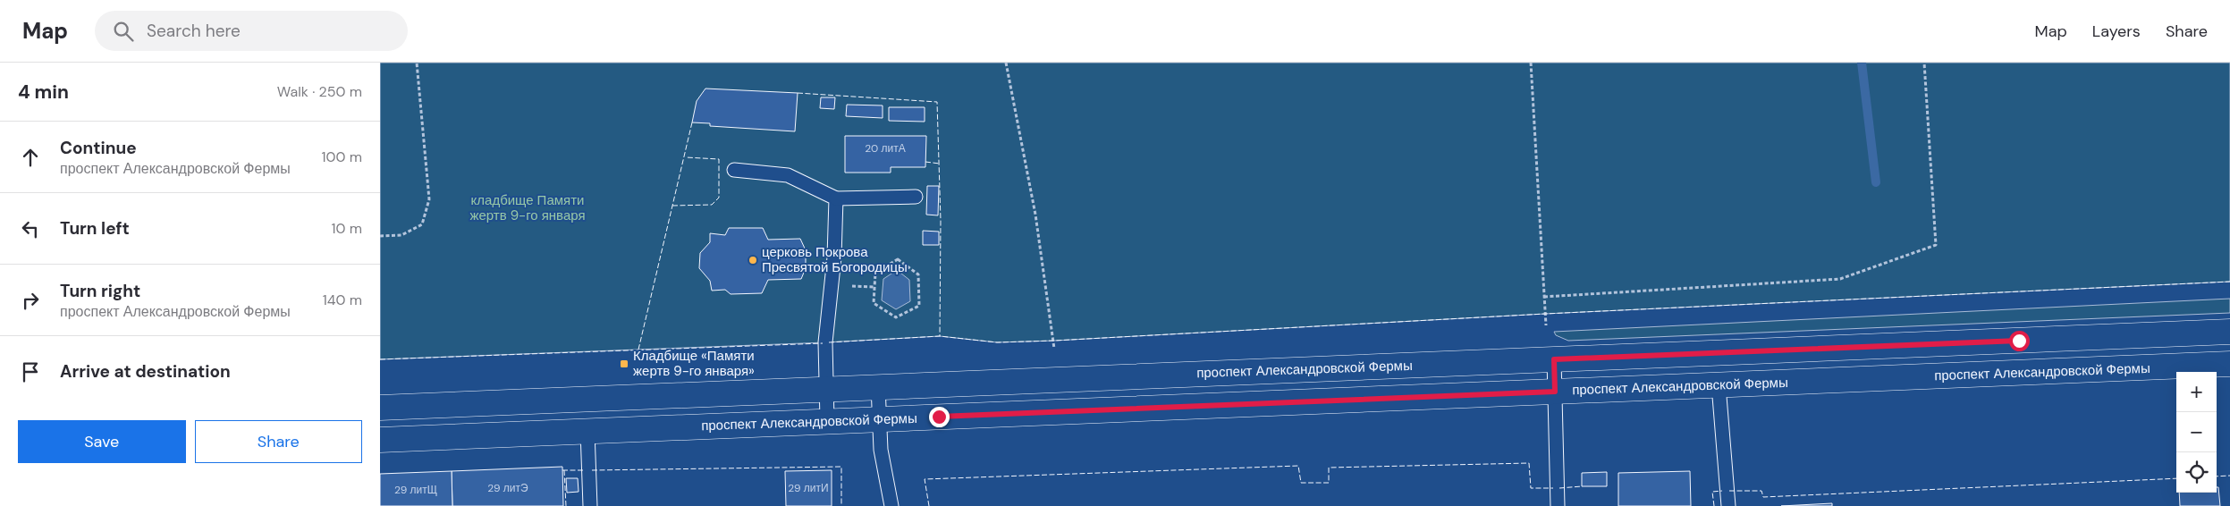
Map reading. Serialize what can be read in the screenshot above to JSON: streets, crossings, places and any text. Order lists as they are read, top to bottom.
{
  "streets": {
    "main road": ["проспект Александровской Фермы"]
  },
  "parks": ["кладбище Памяти жертв 9-го января"],
  "places": {
    "other": ["церковь Покрова Пресвятой Богородицы"],
    "transit": ["Кладбище «Памяти жертв 9-го января»"]
  },
  "house_numbers": [
    "20 литА",
    "29 литЭ",
    "29 литИ",
    "29 литЩ"
  ],
  "page": {
    "header": "Map",
    "search": "Search here",
    "nav": ["Map", "Layers", "Share"],
    "heading": ["4 min", "Walk · 250 m"],
    "list": [
      ["Continue", "проспект Александровской Фермы", "100 m"],
      ["Turn left", "10 m"],
      ["Turn right", "проспект Александровской Фермы", "140 m"],
      "Arrive at destination"
    ],
    "map_buttons": ["+", "−"],
    "buttons": ["Save", "Share"]
  }
}
